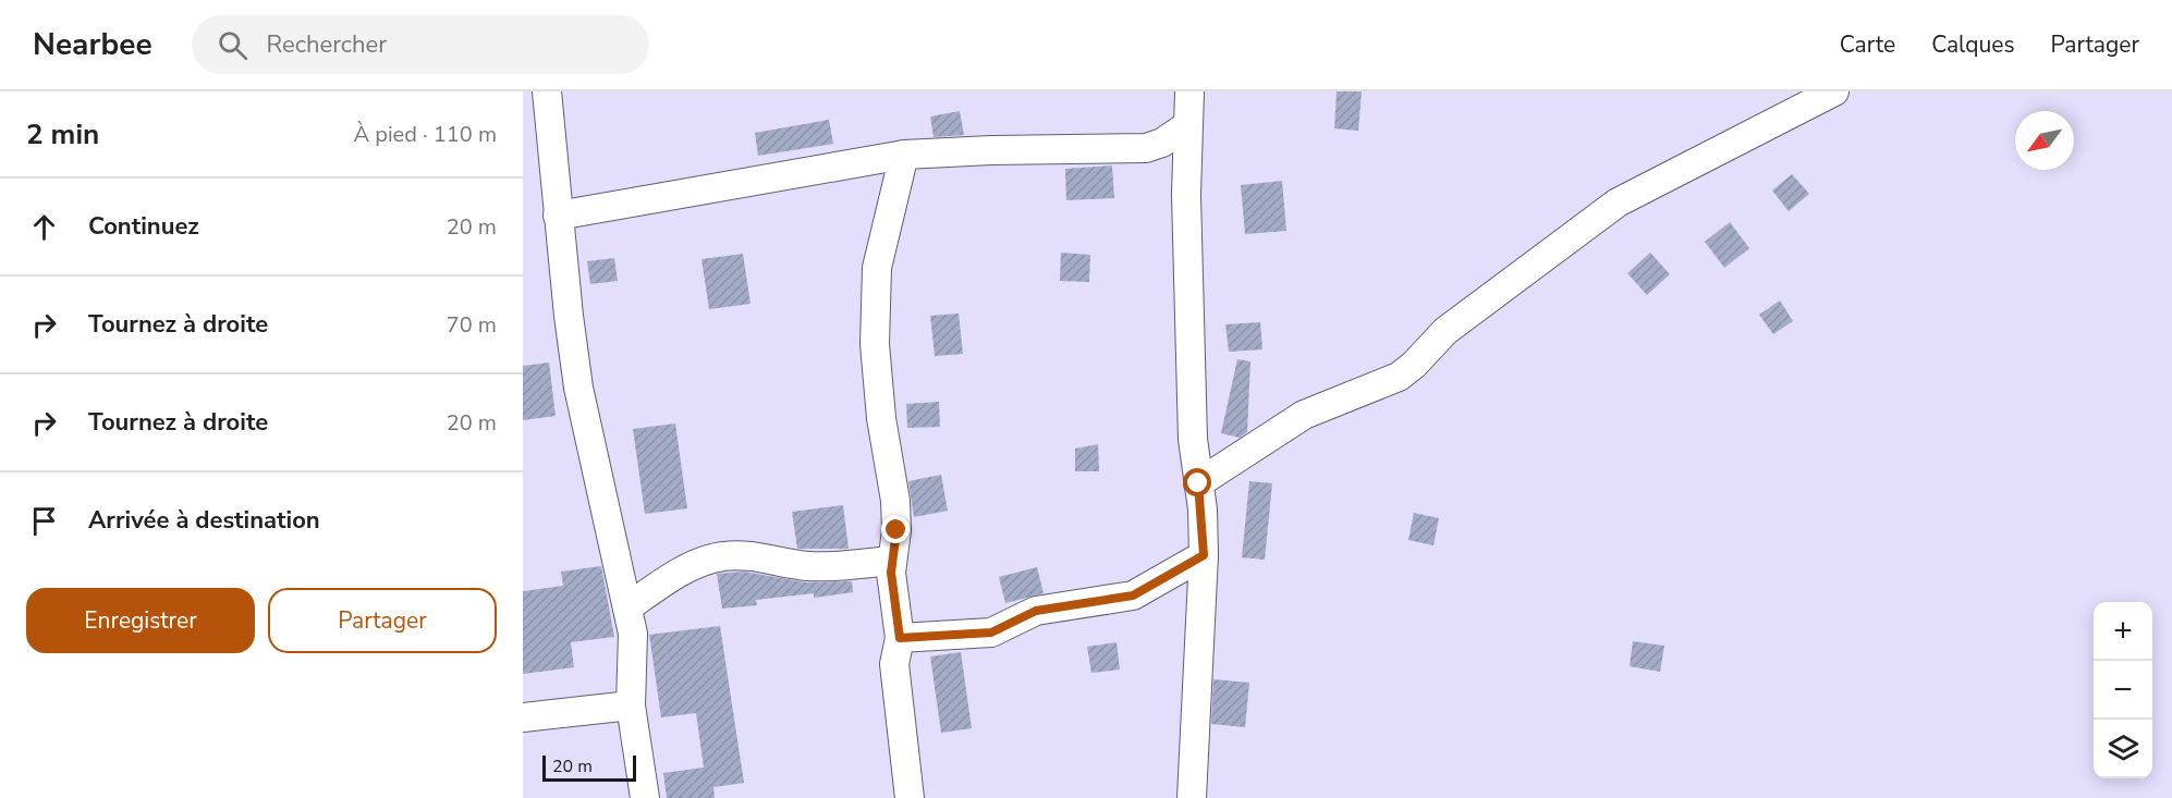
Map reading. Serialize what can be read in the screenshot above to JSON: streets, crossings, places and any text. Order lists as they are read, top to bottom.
{
  "scale_bar": "20 m",
  "north": "bottom left",
  "page": {
    "header": "Nearbee",
    "search": "Rechercher",
    "nav": ["Carte", "Calques", "Partager"],
    "heading": ["2 min", "À pied · 110 m"],
    "list": [
      ["Continuez", "20 m"],
      ["Tournez à droite", "70 m"],
      ["Tournez à droite", "20 m"],
      "Arrivée à destination"
    ],
    "buttons": ["Enregistrer", "Partager"],
    "map_buttons": ["+", "−"],
    "scale": "20 m"
  }
}
